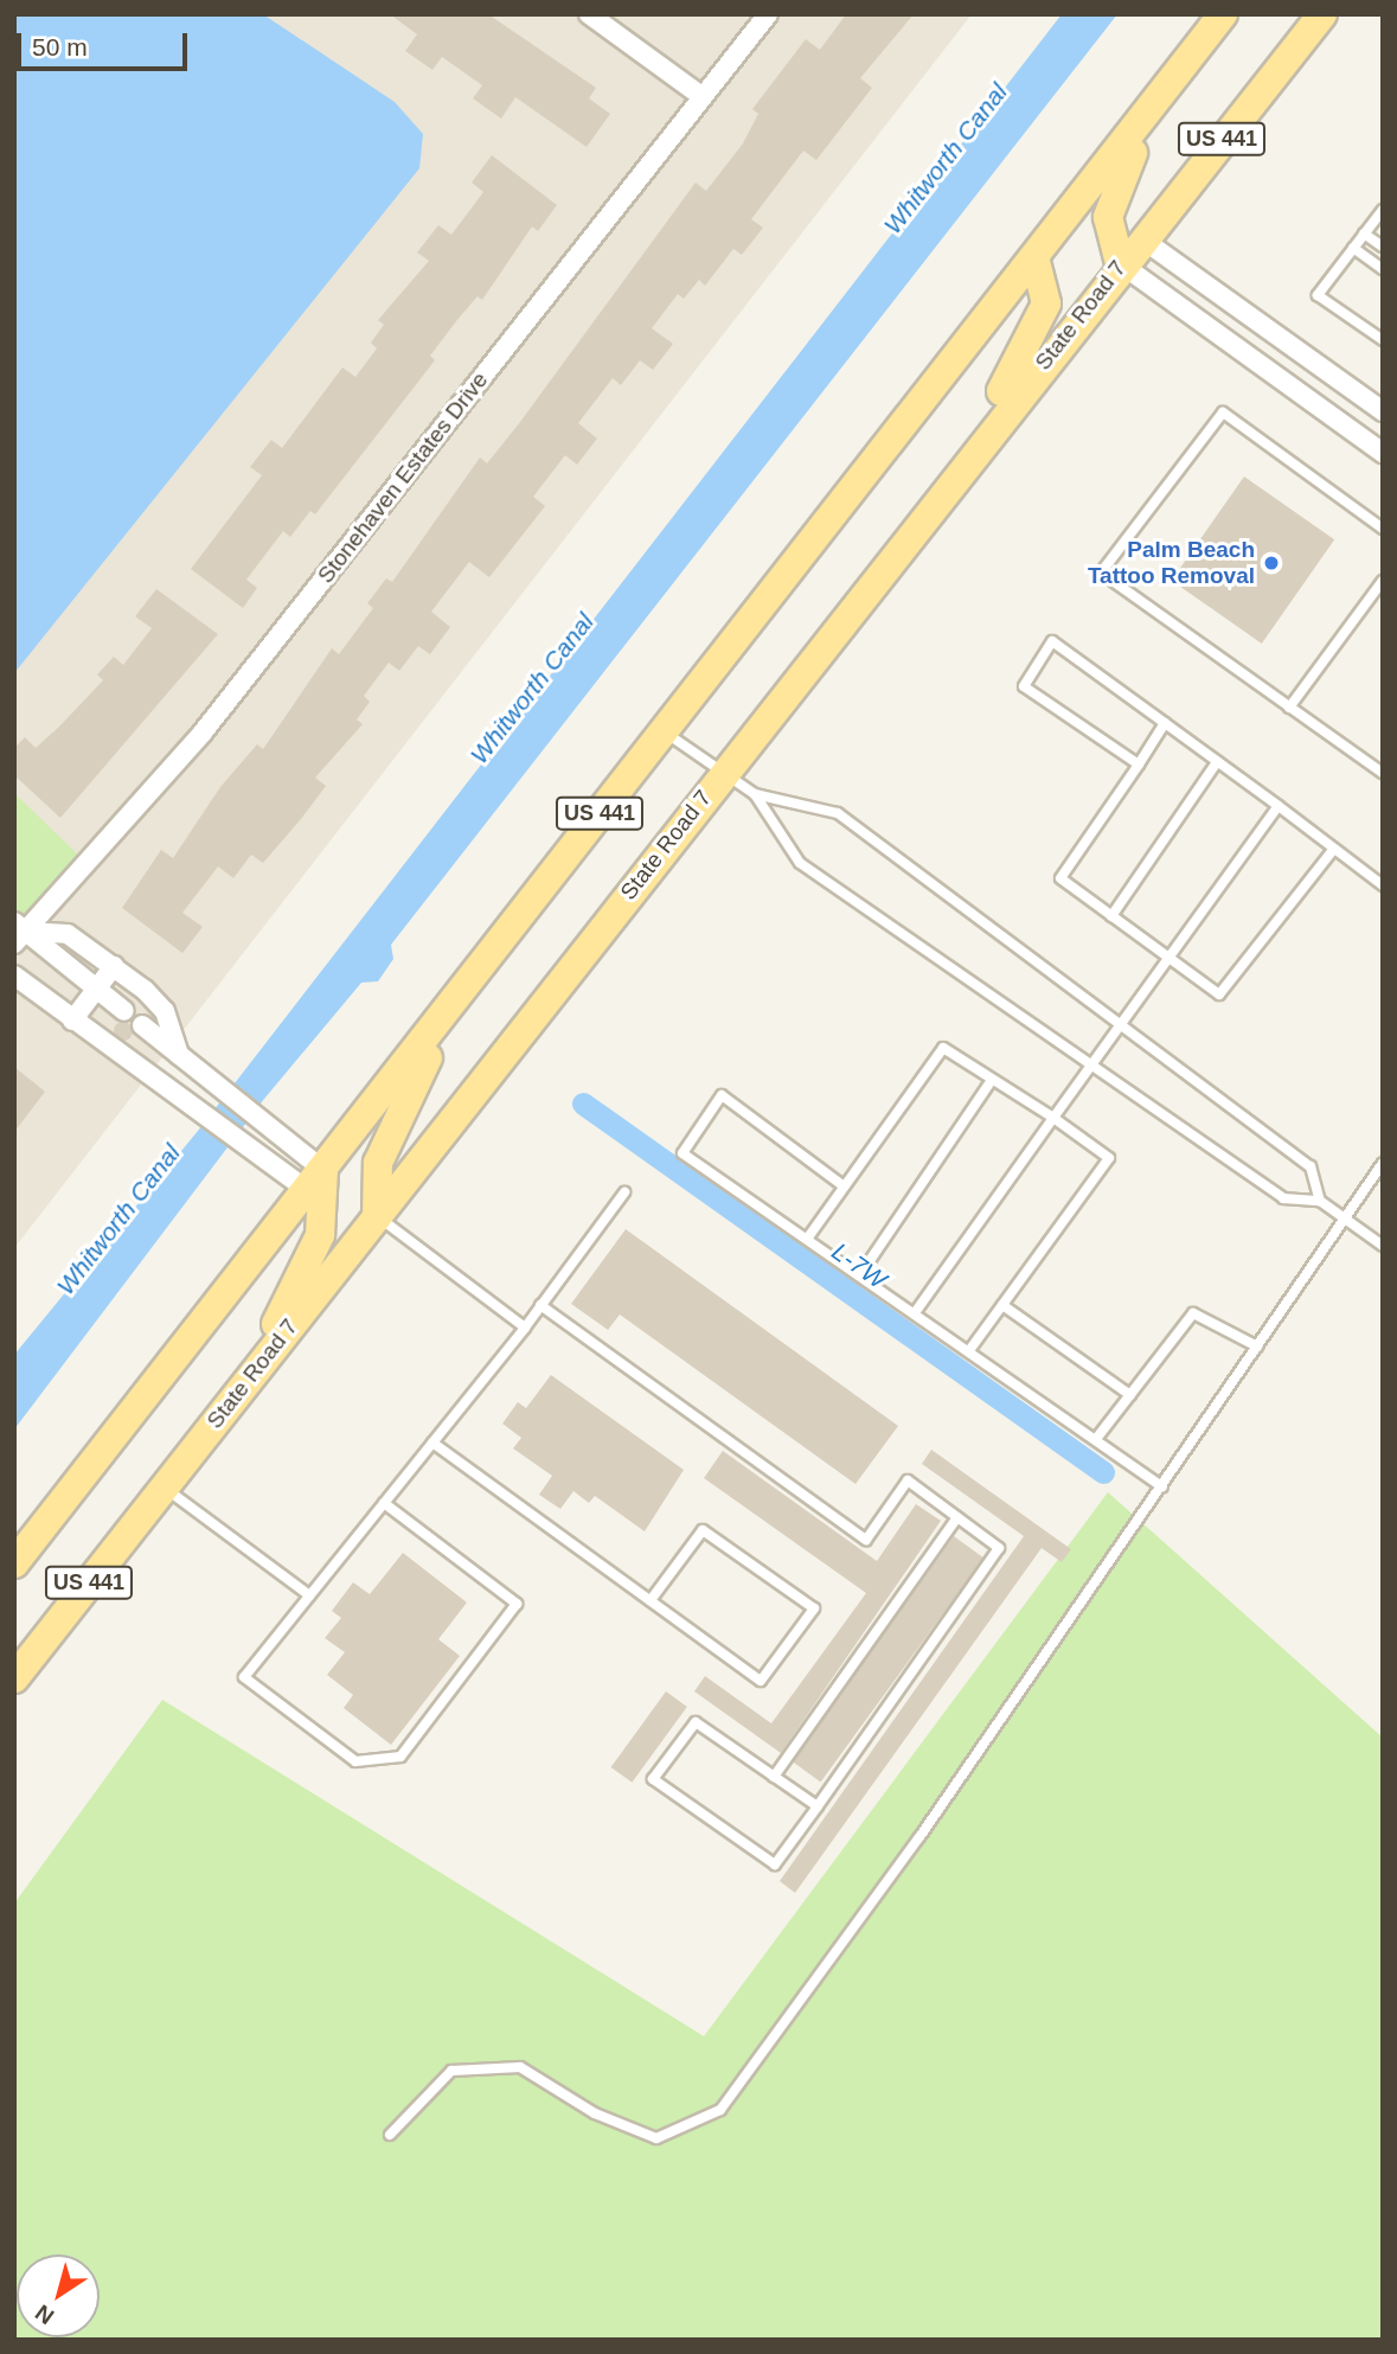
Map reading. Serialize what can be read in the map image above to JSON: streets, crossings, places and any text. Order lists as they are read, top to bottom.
{
  "streets": {
    "main road": ["US 441", "State Road 7"],
    "street": ["Stonehaven Estates Drive"]
  },
  "water": ["Whitworth Canal", "L-7W"],
  "places": ["Palm Beach Tattoo Removal"],
  "scale_bar": "50 m",
  "north": "bottom left"
}
